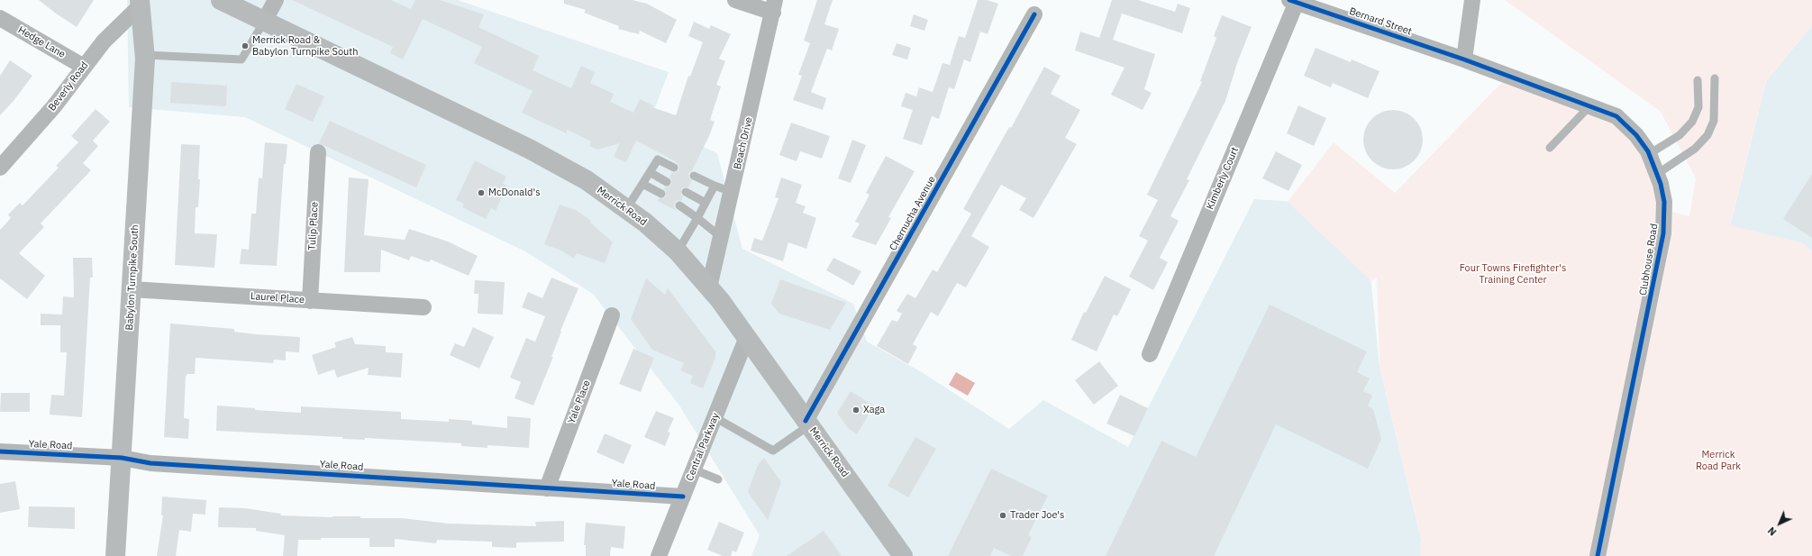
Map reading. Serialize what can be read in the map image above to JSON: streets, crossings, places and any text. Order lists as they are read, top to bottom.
{
  "streets": {
    "main road": ["Merrick Road", "Babylon Turnpike South"],
    "street": [
      "Bernard Street",
      "Hedge Lane",
      "Beverly Road",
      "Beach Drive",
      "Kimberly Court",
      "Chernucha Avenue",
      "Tulip Place",
      "Clubhouse Road",
      "Laurel Place",
      "Yale Place",
      "Yale Road",
      "Central Parkway"
    ]
  },
  "crossings": [
    ["Bernard Street", "Kimberly Court"],
    ["Bernard Street", "Clubhouse Road"],
    ["Hedge Lane", "Beverly Road"],
    ["Beverly Road", "Babylon Turnpike South"],
    ["Beach Drive", "Merrick Road"],
    ["Merrick Road", "Chernucha Avenue"],
    ["Merrick Road", "Central Parkway"],
    ["Tulip Place", "Laurel Place"],
    ["Babylon Turnpike South", "Laurel Place"],
    ["Babylon Turnpike South", "Yale Road"],
    ["Yale Place", "Yale Road"],
    ["Yale Road", "Central Parkway"]
  ],
  "parks": ["Four Towns Firefighter's Training Center", "Merrick Road Park"],
  "places": [
    "Merrick Road & Babylon Turnpike South",
    "McDonald's",
    "Xaga",
    "Trader Joe's"
  ],
  "north": "bottom left"
}
